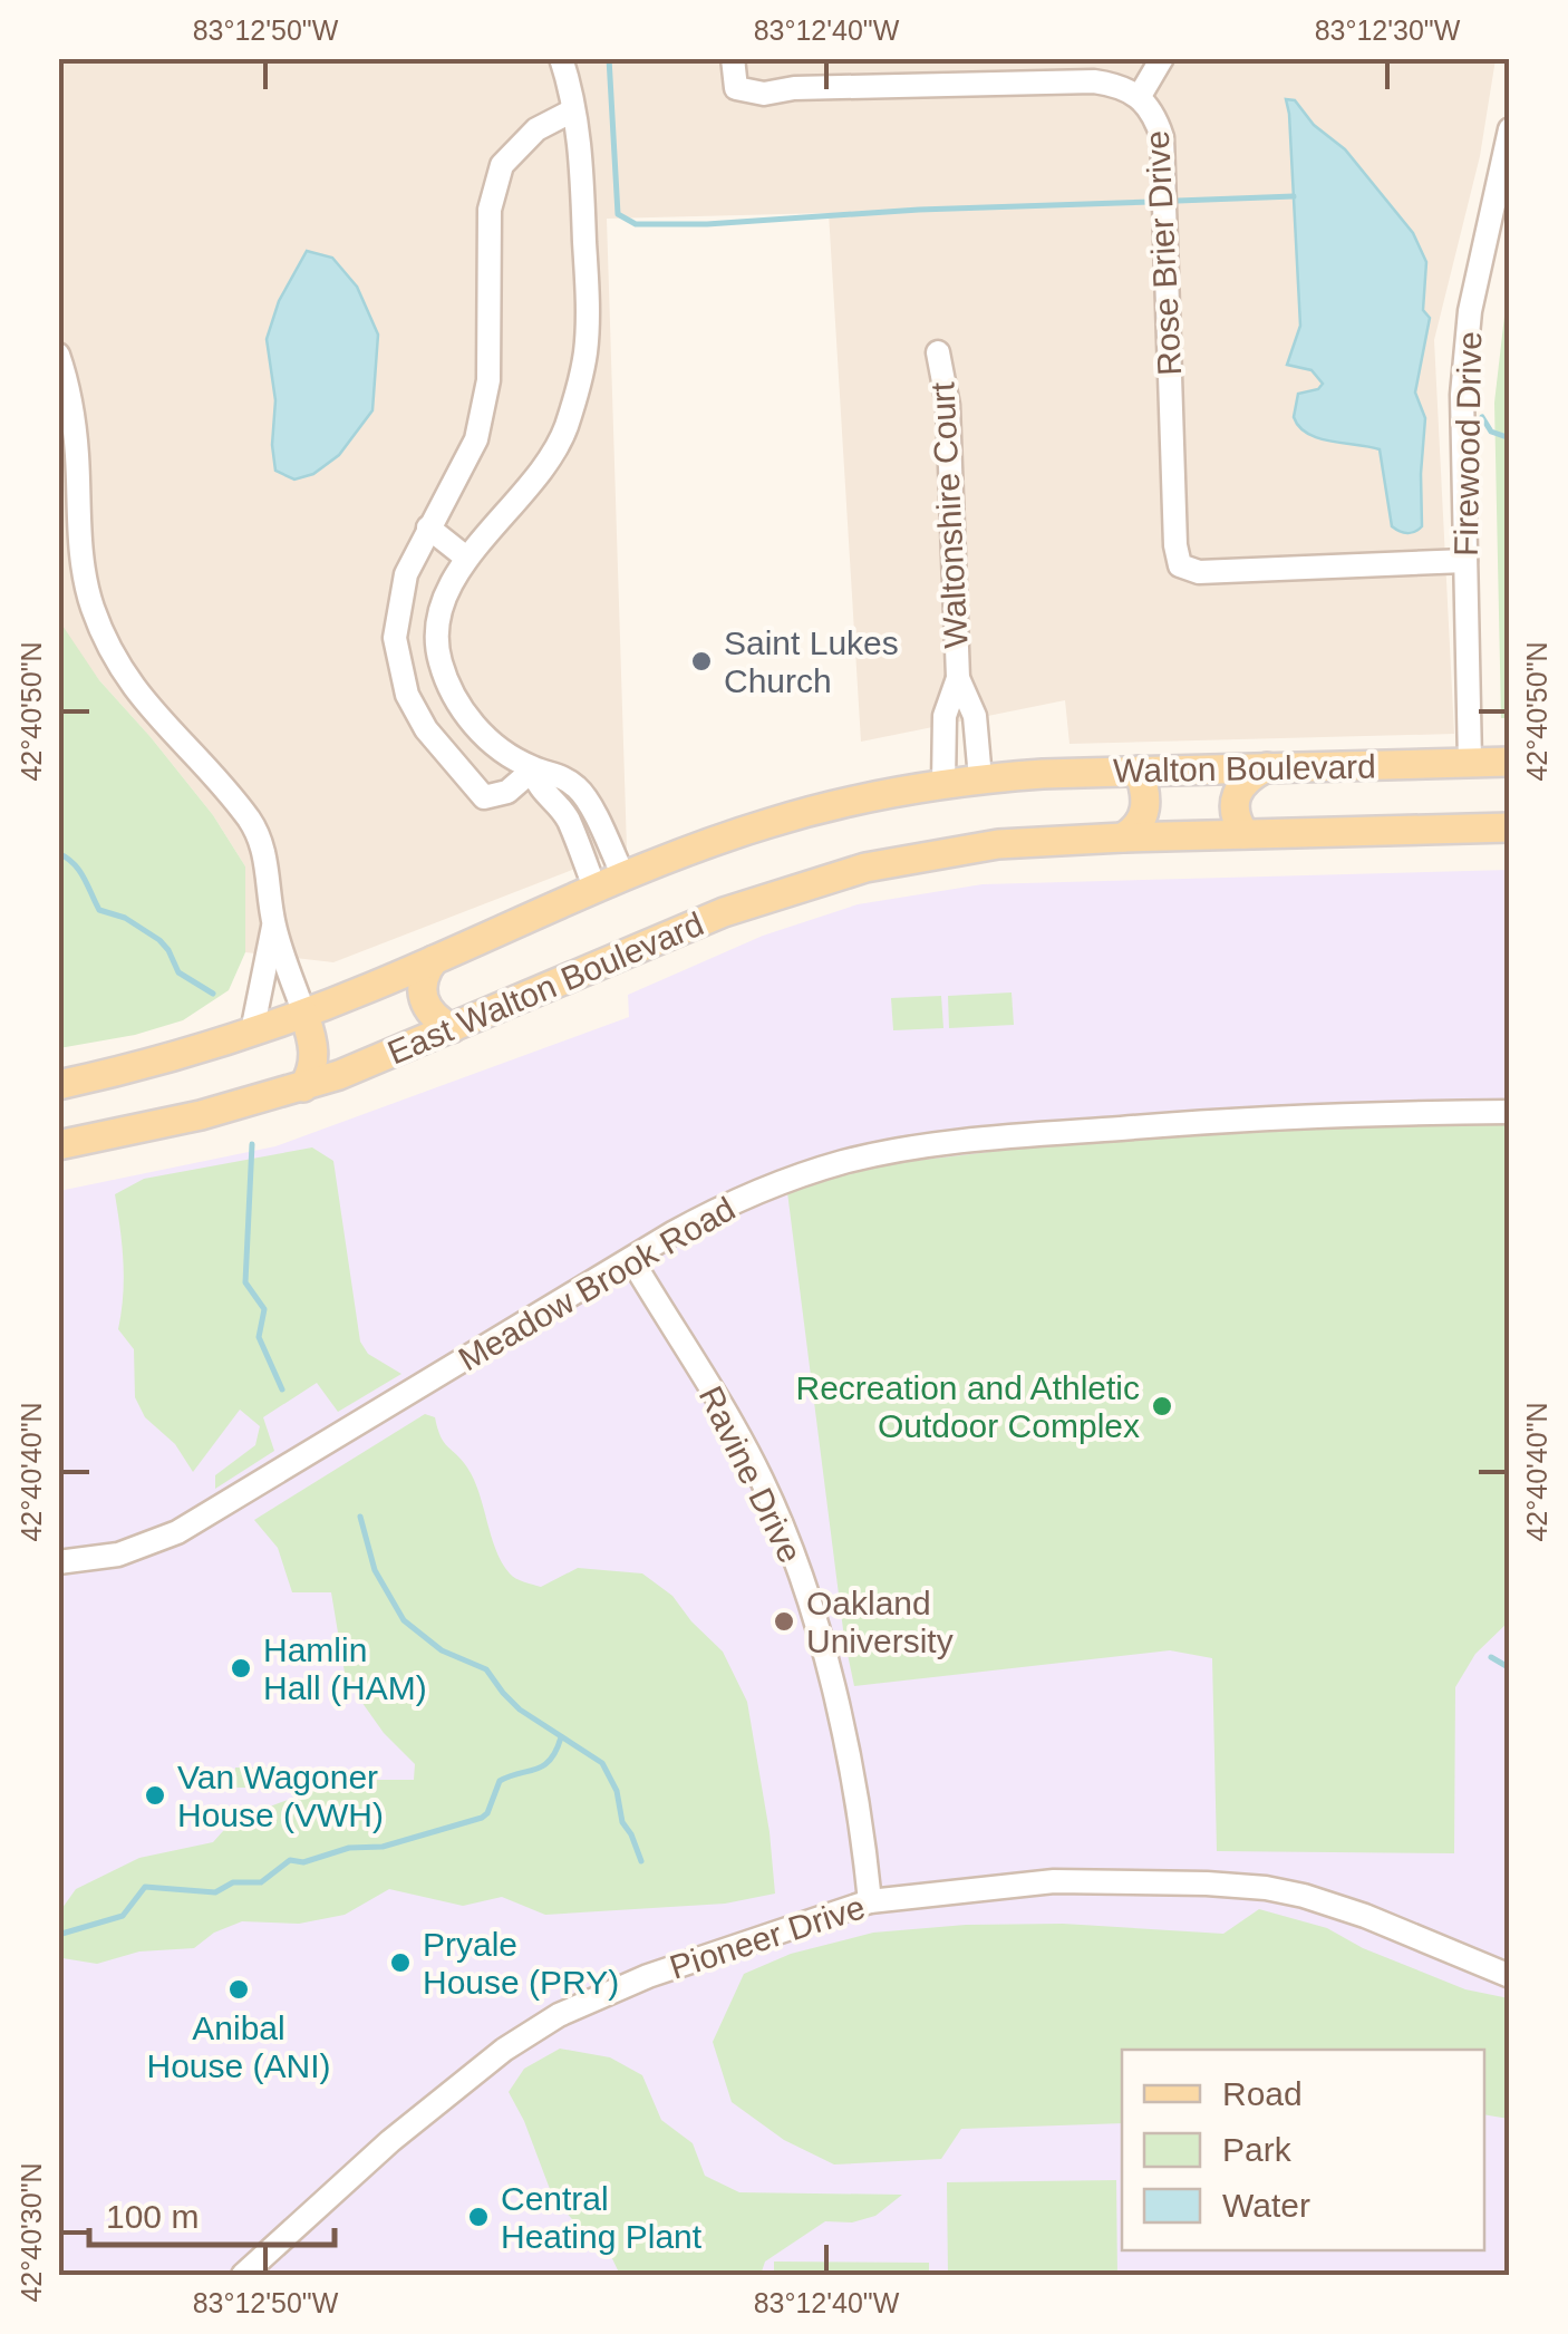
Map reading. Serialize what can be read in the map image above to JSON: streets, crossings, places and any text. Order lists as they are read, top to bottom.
{
  "streets": {
    "main road": ["Walton Boulevard", "East Walton Boulevard"],
    "street": [
      "Rose Brier Drive",
      "Firewood Drive",
      "Waltonshire Court",
      "Meadow Brook Road",
      "Ravine Drive",
      "Pioneer Drive"
    ]
  },
  "crossings": [
    ["Rose Brier Drive", "Firewood Drive"],
    ["Firewood Drive", "Walton Boulevard"],
    ["Waltonshire Court", "Walton Boulevard"],
    ["Waltonshire Court", "East Walton Boulevard"],
    ["Walton Boulevard", "East Walton Boulevard"],
    ["Meadow Brook Road", "Ravine Drive"],
    ["Ravine Drive", "Pioneer Drive"]
  ],
  "places": [
    "Saint Lukes Church",
    "Recreation and Athletic Outdoor Complex",
    "Oakland University",
    "Hamlin Hall (HAM)",
    "Van Wagoner House (VWH)",
    "Pryale House (PRY)",
    "Anibal House (ANI)",
    "Central Heating Plant"
  ],
  "legend": ["Road", "Park", "Water"],
  "scale_bar": "100 m",
  "coordinates": [
    "83°12'50\"W",
    "83°12'40\"W",
    "83°12'30\"W",
    "42°40'50\"N",
    "42°40'40\"N",
    "42°40'30\"N"
  ]
}
